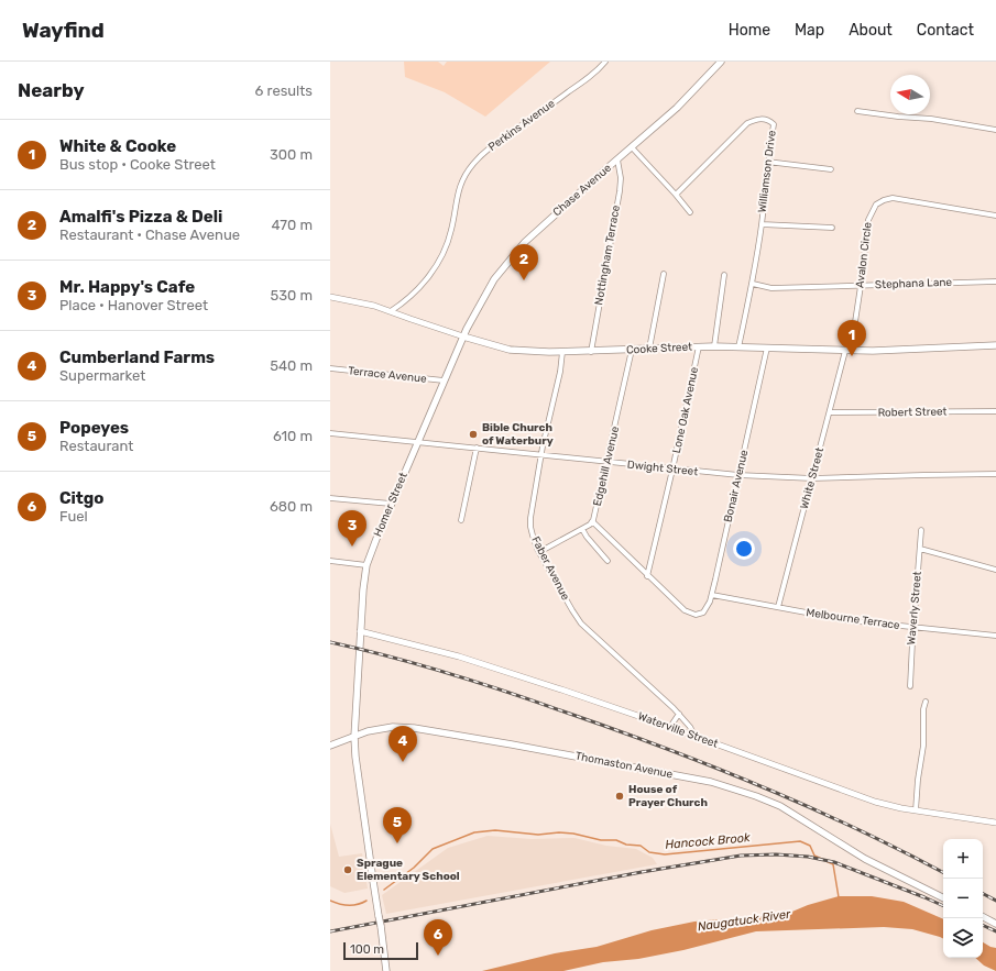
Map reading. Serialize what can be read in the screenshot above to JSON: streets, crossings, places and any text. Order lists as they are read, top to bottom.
{
  "streets": {
    "main road": [
      "Chase Avenue",
      "Cooke Street",
      "Homer Street",
      "Thomaston Avenue"
    ],
    "street": [
      "Perkins Avenue",
      "Williamson Drive",
      "Nottingham Terrace",
      "Avalon Circle",
      "Stephana Lane",
      "Terrace Avenue",
      "Lone Oak Avenue",
      "Robert Street",
      "Edgehill Avenue",
      "Dwight Street",
      "White Street",
      "Bonair Avenue",
      "Faber Avenue",
      "Waverly Street",
      "Melbourne Terrace",
      "Waterville Street"
    ]
  },
  "crossings": [
    ["Perkins Avenue", "Cooke Street"],
    ["Williamson Drive", "Stephana Lane"],
    ["Williamson Drive", "Cooke Street"],
    ["Chase Avenue", "Nottingham Terrace"],
    ["Chase Avenue", "Cooke Street"],
    ["Chase Avenue", "Homer Street"],
    ["Nottingham Terrace", "Cooke Street"],
    ["Avalon Circle", "Stephana Lane"],
    ["Avalon Circle", "Cooke Street"],
    ["Avalon Circle", "White Street"],
    ["Cooke Street", "Lone Oak Avenue"],
    ["Cooke Street", "Edgehill Avenue"],
    ["Cooke Street", "White Street"],
    ["Cooke Street", "Bonair Avenue"],
    ["Cooke Street", "Homer Street"],
    ["Cooke Street", "Faber Avenue"],
    ["Terrace Avenue", "Homer Street"],
    ["Lone Oak Avenue", "Dwight Street"],
    ["Lone Oak Avenue", "Bonair Avenue"],
    ["Robert Street", "White Street"],
    ["Edgehill Avenue", "Dwight Street"],
    ["Edgehill Avenue", "Faber Avenue"],
    ["Dwight Street", "White Street"],
    ["Dwight Street", "Bonair Avenue"],
    ["Dwight Street", "Homer Street"],
    ["Dwight Street", "Faber Avenue"],
    ["White Street", "Melbourne Terrace"],
    ["Bonair Avenue", "Melbourne Terrace"],
    ["Homer Street", "Waterville Street"],
    ["Homer Street", "Thomaston Avenue"],
    ["Faber Avenue", "Waterville Street"],
    ["Waverly Street", "Melbourne Terrace"]
  ],
  "water": ["Hancock Brook", "Naugatuck River"],
  "places": ["Bible Church of Waterbury", "House of Prayer Church", "Sprague Elementary School"],
  "scale_bar": "100 m",
  "north": "left",
  "page": {
    "header": "Wayfind",
    "nav": [
      "Home",
      "Map",
      "About",
      "Contact"
    ],
    "heading": ["Nearby", "6 results"],
    "list": [
      {
        "mark": "1",
        "name": "White & Cooke",
        "note": "Bus stop · Cooke Street",
        "value": "300 m"
      },
      {
        "mark": "2",
        "name": "Amalfi's Pizza & Deli",
        "note": "Restaurant · Chase Avenue",
        "value": "470 m"
      },
      {
        "mark": "3",
        "name": "Mr. Happy's Cafe",
        "note": "Place · Hanover Street",
        "value": "530 m"
      },
      {
        "mark": "4",
        "name": "Cumberland Farms",
        "note": "Supermarket",
        "value": "540 m"
      },
      {
        "mark": "5",
        "name": "Popeyes",
        "note": "Restaurant",
        "value": "610 m"
      },
      {
        "mark": "6",
        "name": "Citgo",
        "note": "Fuel",
        "value": "680 m"
      }
    ],
    "pins": [
      "2",
      "1",
      "3",
      "4",
      "5",
      "6"
    ],
    "map_buttons": ["+", "−"],
    "scale": "100 m"
  }
}
